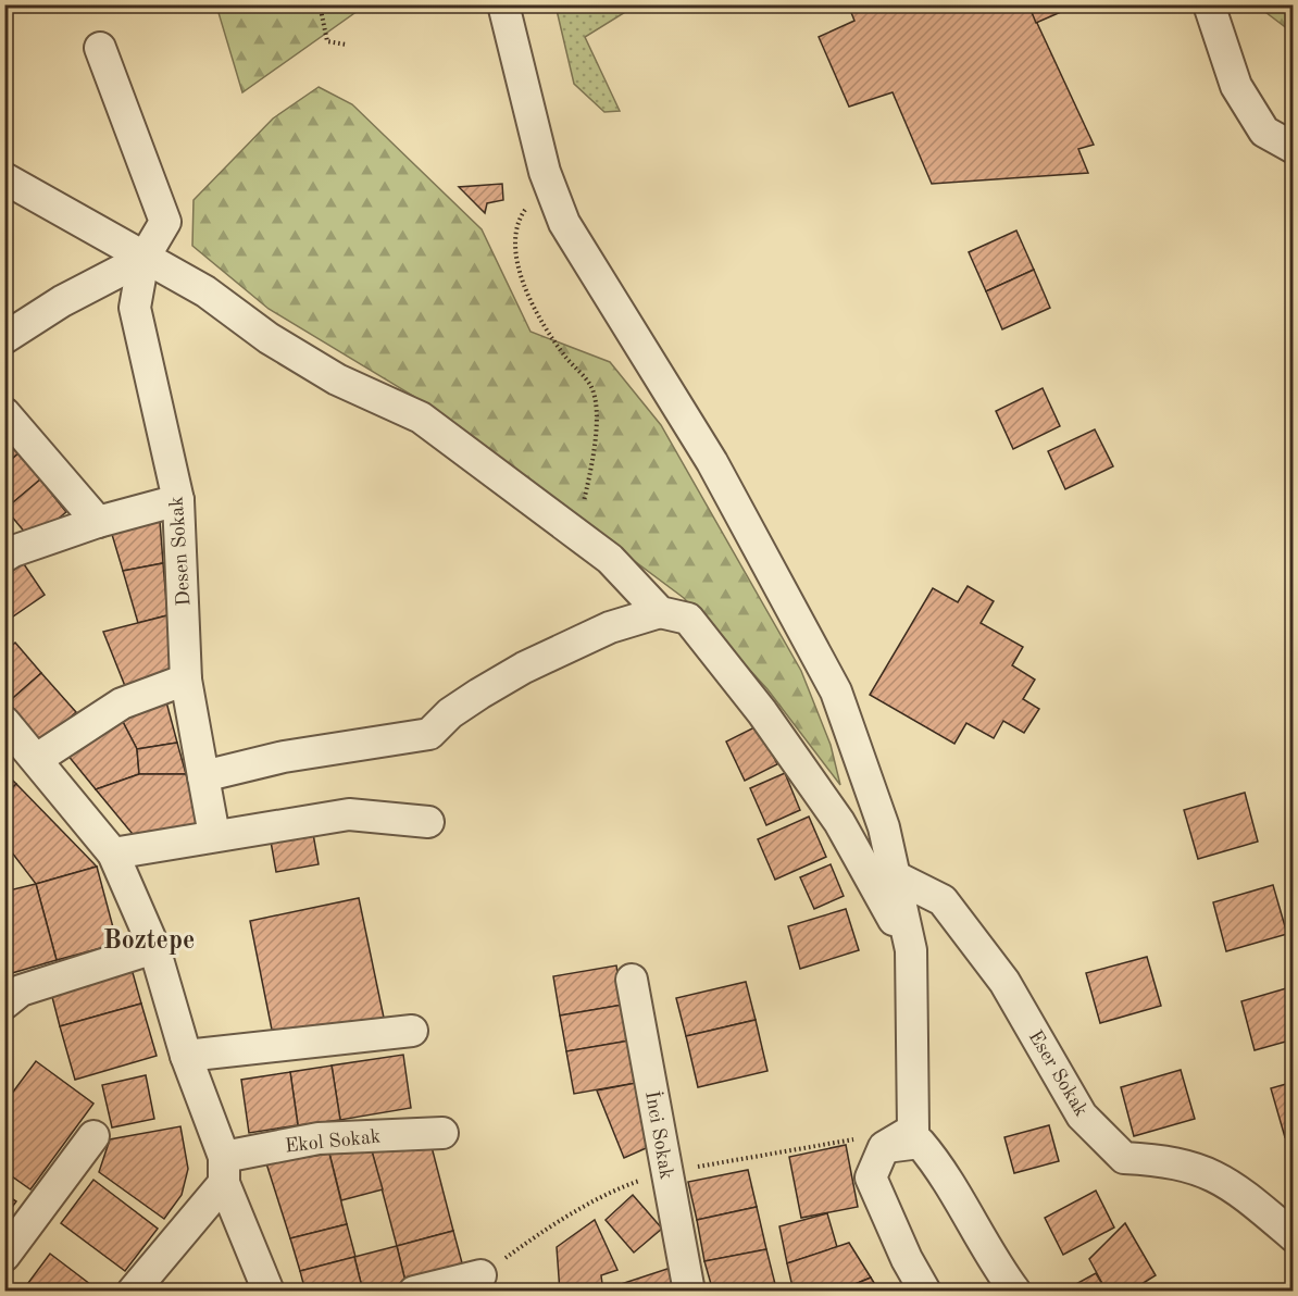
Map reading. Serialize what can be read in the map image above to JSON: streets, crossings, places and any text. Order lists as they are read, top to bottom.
{
  "streets": {
    "street": [
      "Desen Sokak",
      "Eser Sokak",
      "İnci Sokak",
      "Ekol Sokak"
    ]
  },
  "districts": ["Boztepe"]
}
